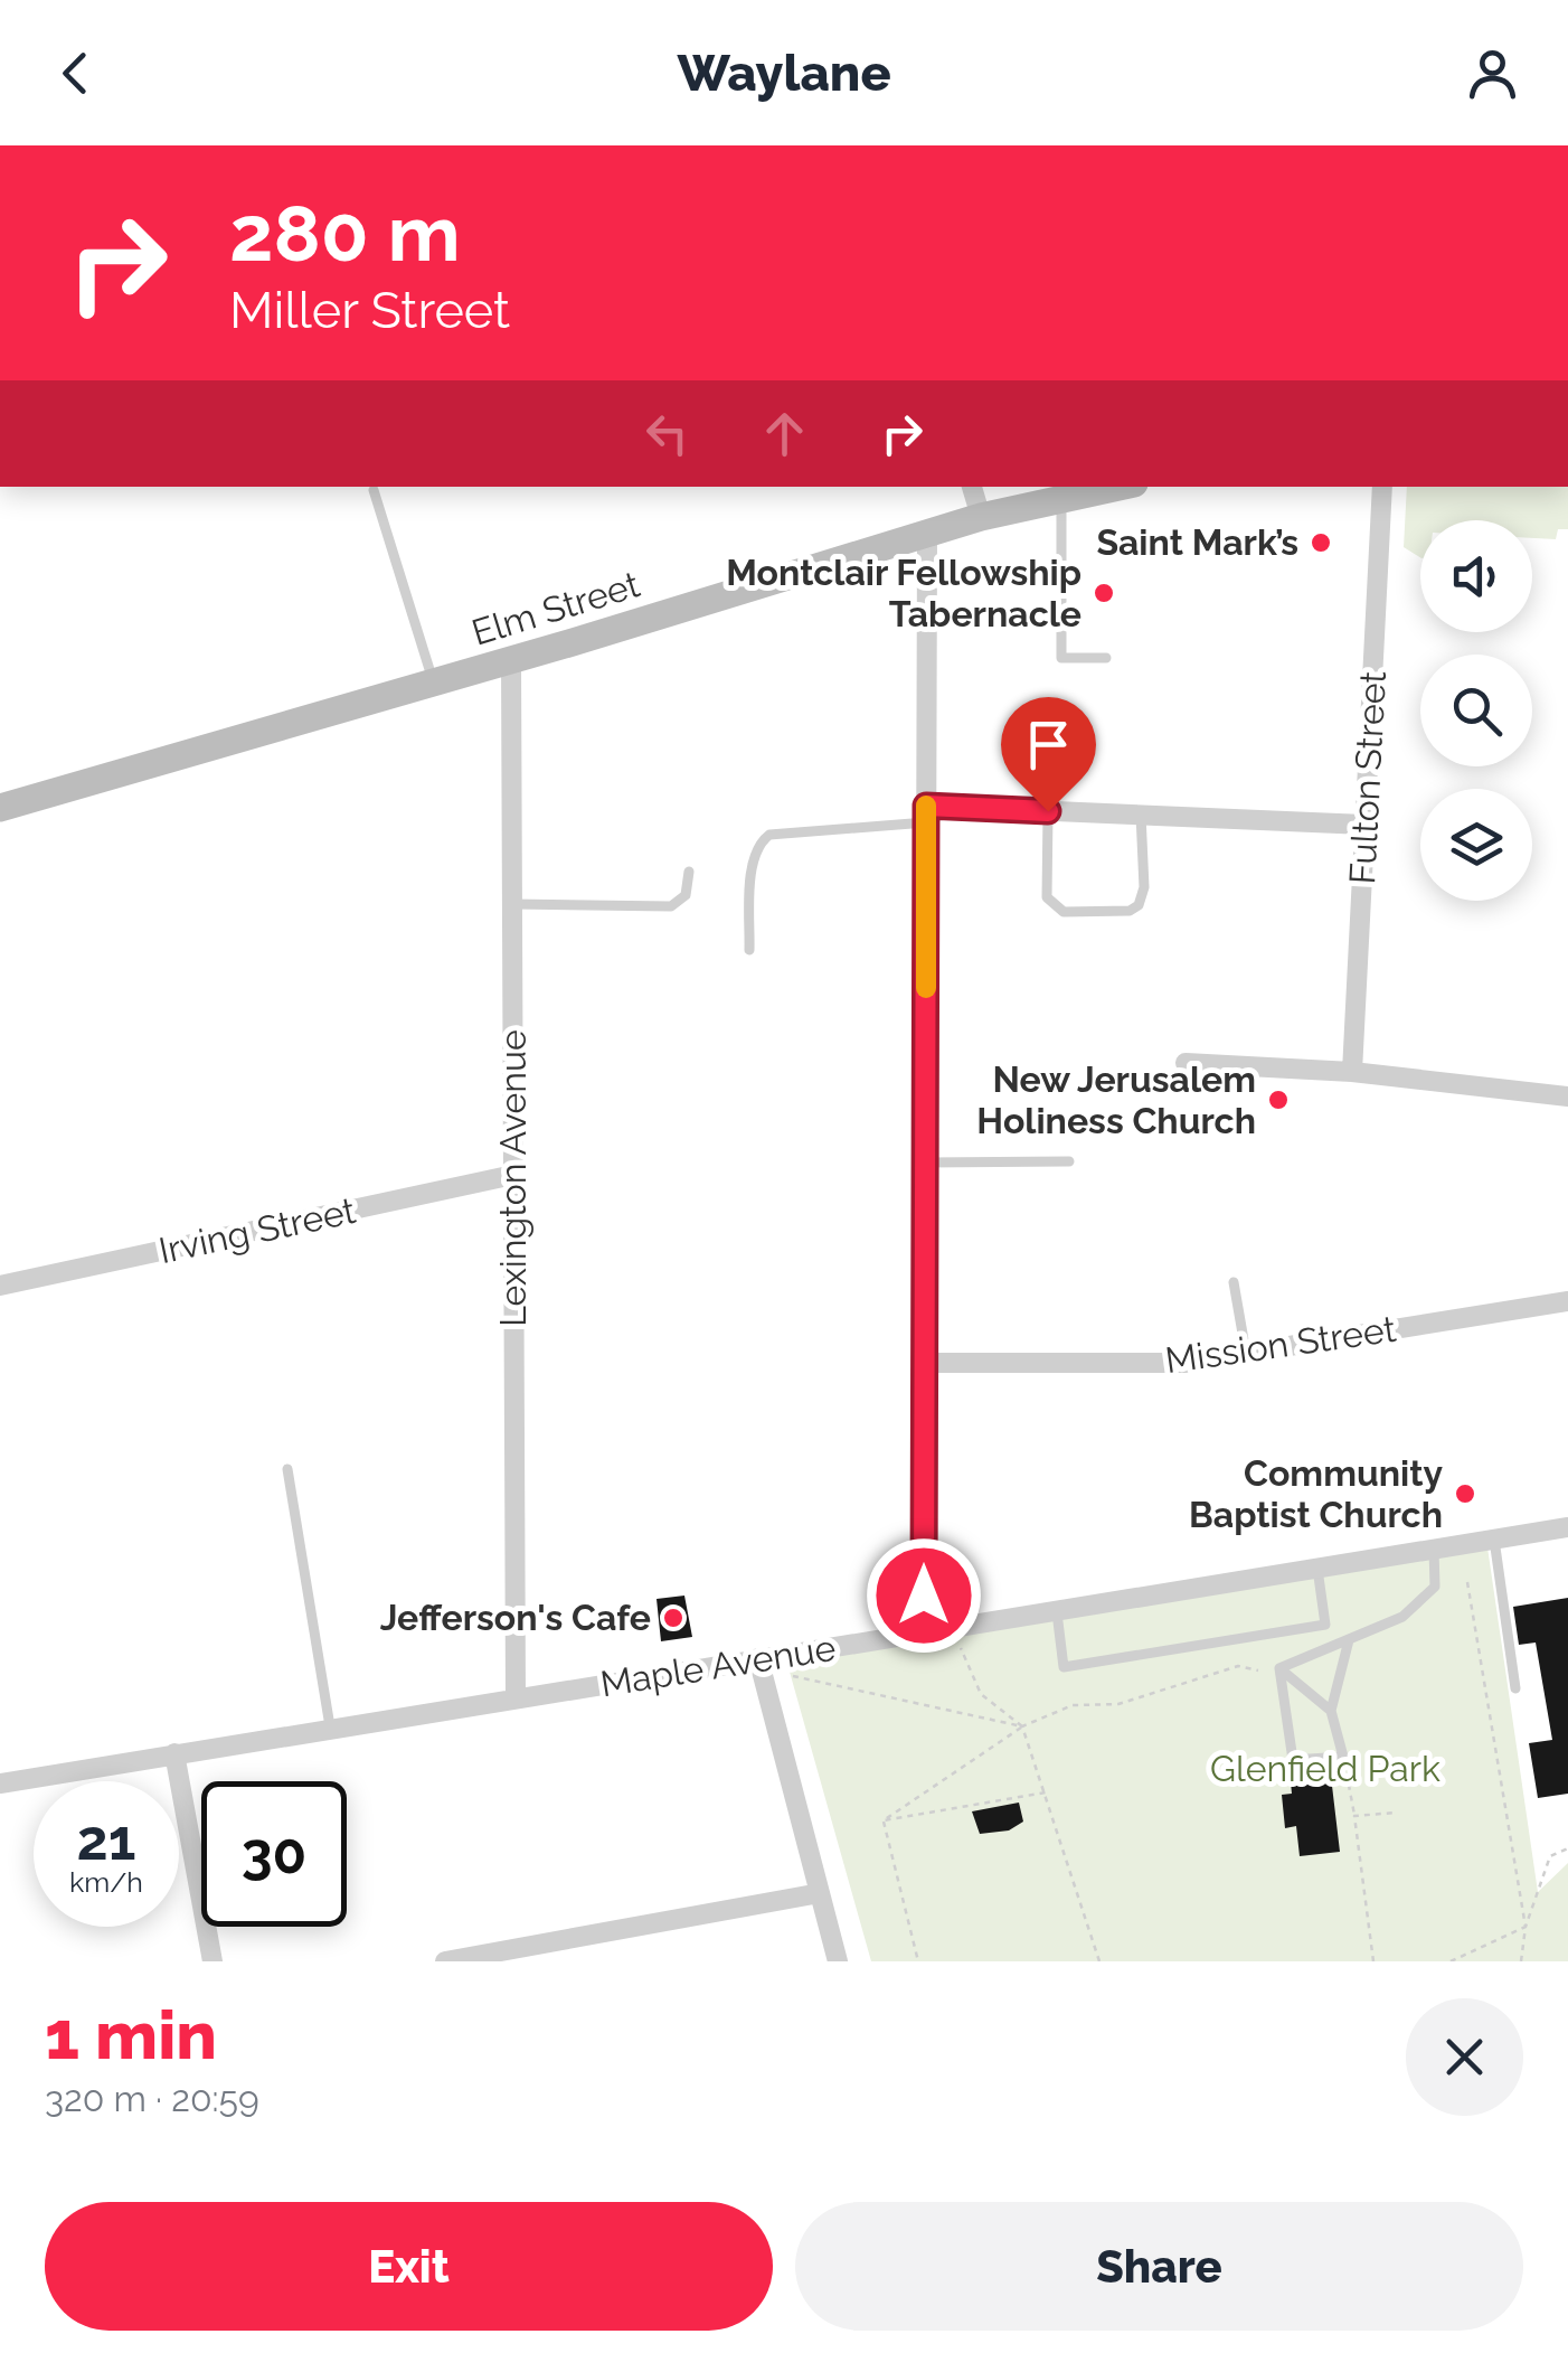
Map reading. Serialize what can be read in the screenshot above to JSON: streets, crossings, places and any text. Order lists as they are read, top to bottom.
{
  "streets": {
    "street": [
      "Elm Street",
      "Fulton Street",
      "Lexington Avenue",
      "Irving Street",
      "Mission Street",
      "Maple Avenue"
    ]
  },
  "crossings": [
    ["Elm Street", "Lexington Avenue"],
    ["Lexington Avenue", "Irving Street"],
    ["Lexington Avenue", "Maple Avenue"]
  ],
  "parks": ["Glenfield Park"],
  "places": [
    "Saint Mark’s",
    "Montclair Fellowship Tabernacle",
    "New Jerusalem Holiness Church",
    "Community Baptist Church",
    "Jefferson's Cafe"
  ],
  "page": {
    "header": "Waylane",
    "turn": ["280 m", "Miller Street"],
    "speed": "21 km/h",
    "limit": "30",
    "heading": ["1 min", "320 m · 20:59"],
    "buttons": ["Exit", "Share"]
  }
}
